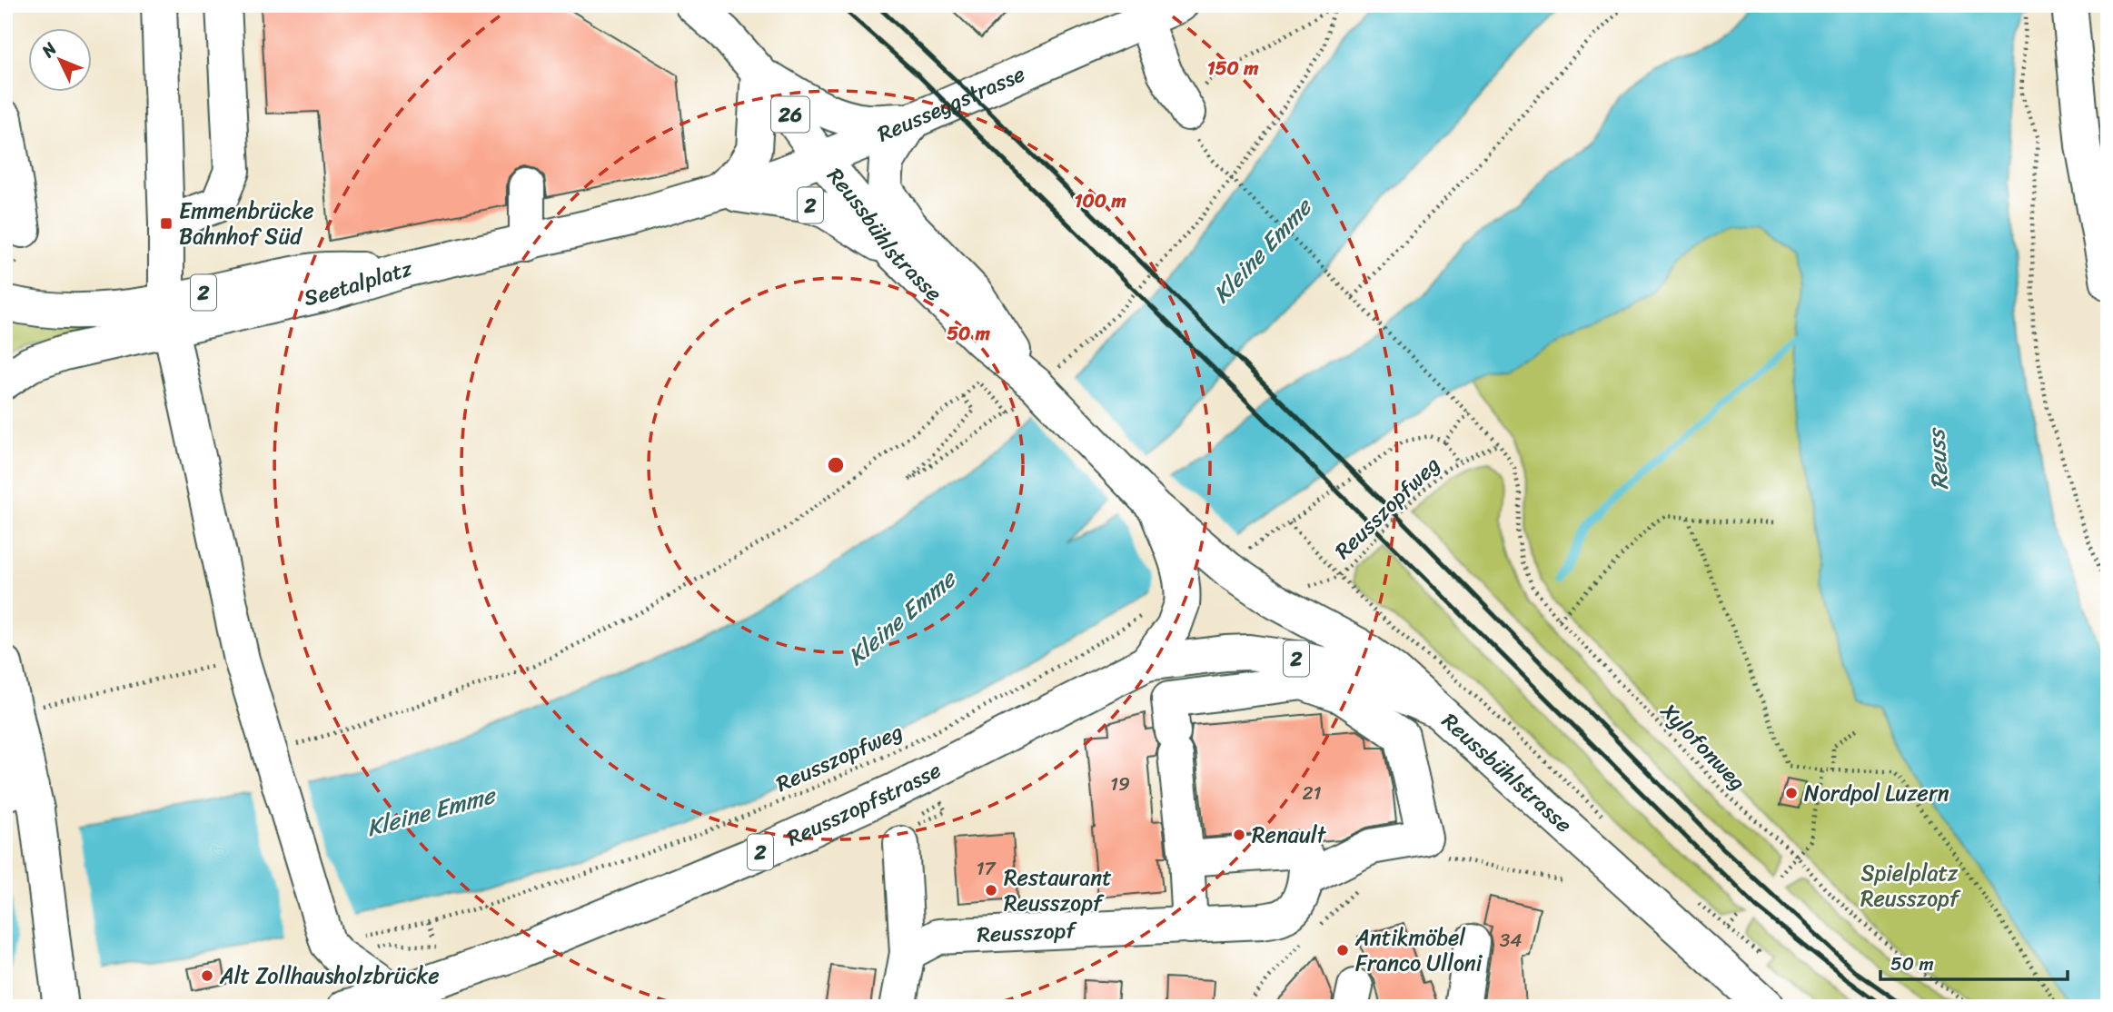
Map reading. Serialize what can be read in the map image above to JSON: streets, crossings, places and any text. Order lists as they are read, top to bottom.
{
  "streets": {
    "main road": [
      "Reusseggstrasse",
      "26",
      "2",
      "Reussbühlstrasse",
      "Seetalplatz",
      "Reusszopfstrasse",
      "Reusszopf"
    ],
    "path": ["Reusszopfweg", "Xylofonweg"]
  },
  "crossings": [
    ["Reusseggstrasse", "26"],
    ["Reusseggstrasse", "2"],
    ["Reusseggstrasse", "Reussbühlstrasse"],
    ["Reusseggstrasse", "Seetalplatz"],
    ["26", "Reussbühlstrasse"],
    ["2", "Reussbühlstrasse"],
    ["2", "Seetalplatz"],
    ["2", "Reusszopfweg"],
    ["2", "Reusszopfstrasse"],
    ["Reussbühlstrasse", "Reusszopfweg"],
    ["Reussbühlstrasse", "Reusszopfstrasse"],
    ["Reusszopfweg", "Xylofonweg"]
  ],
  "water": ["Kleine Emme", "Reuss"],
  "parks": ["Spielplatz Reusszopf"],
  "places": {
    "transit": ["Emmenbrücke Bahnhof Süd"],
    "other": [
      "Nordpol Luzern",
      "Renault",
      "Restaurant Reusszopf",
      "Antikmöbel Franco Ulloni",
      "Alt Zollhausholzbrücke"
    ]
  },
  "house_numbers": [
    "19",
    "21",
    "17",
    "34"
  ],
  "scale_bar": "50 m",
  "north": "top left",
  "rings": ["150 m", "100 m", "50 m"]
}
